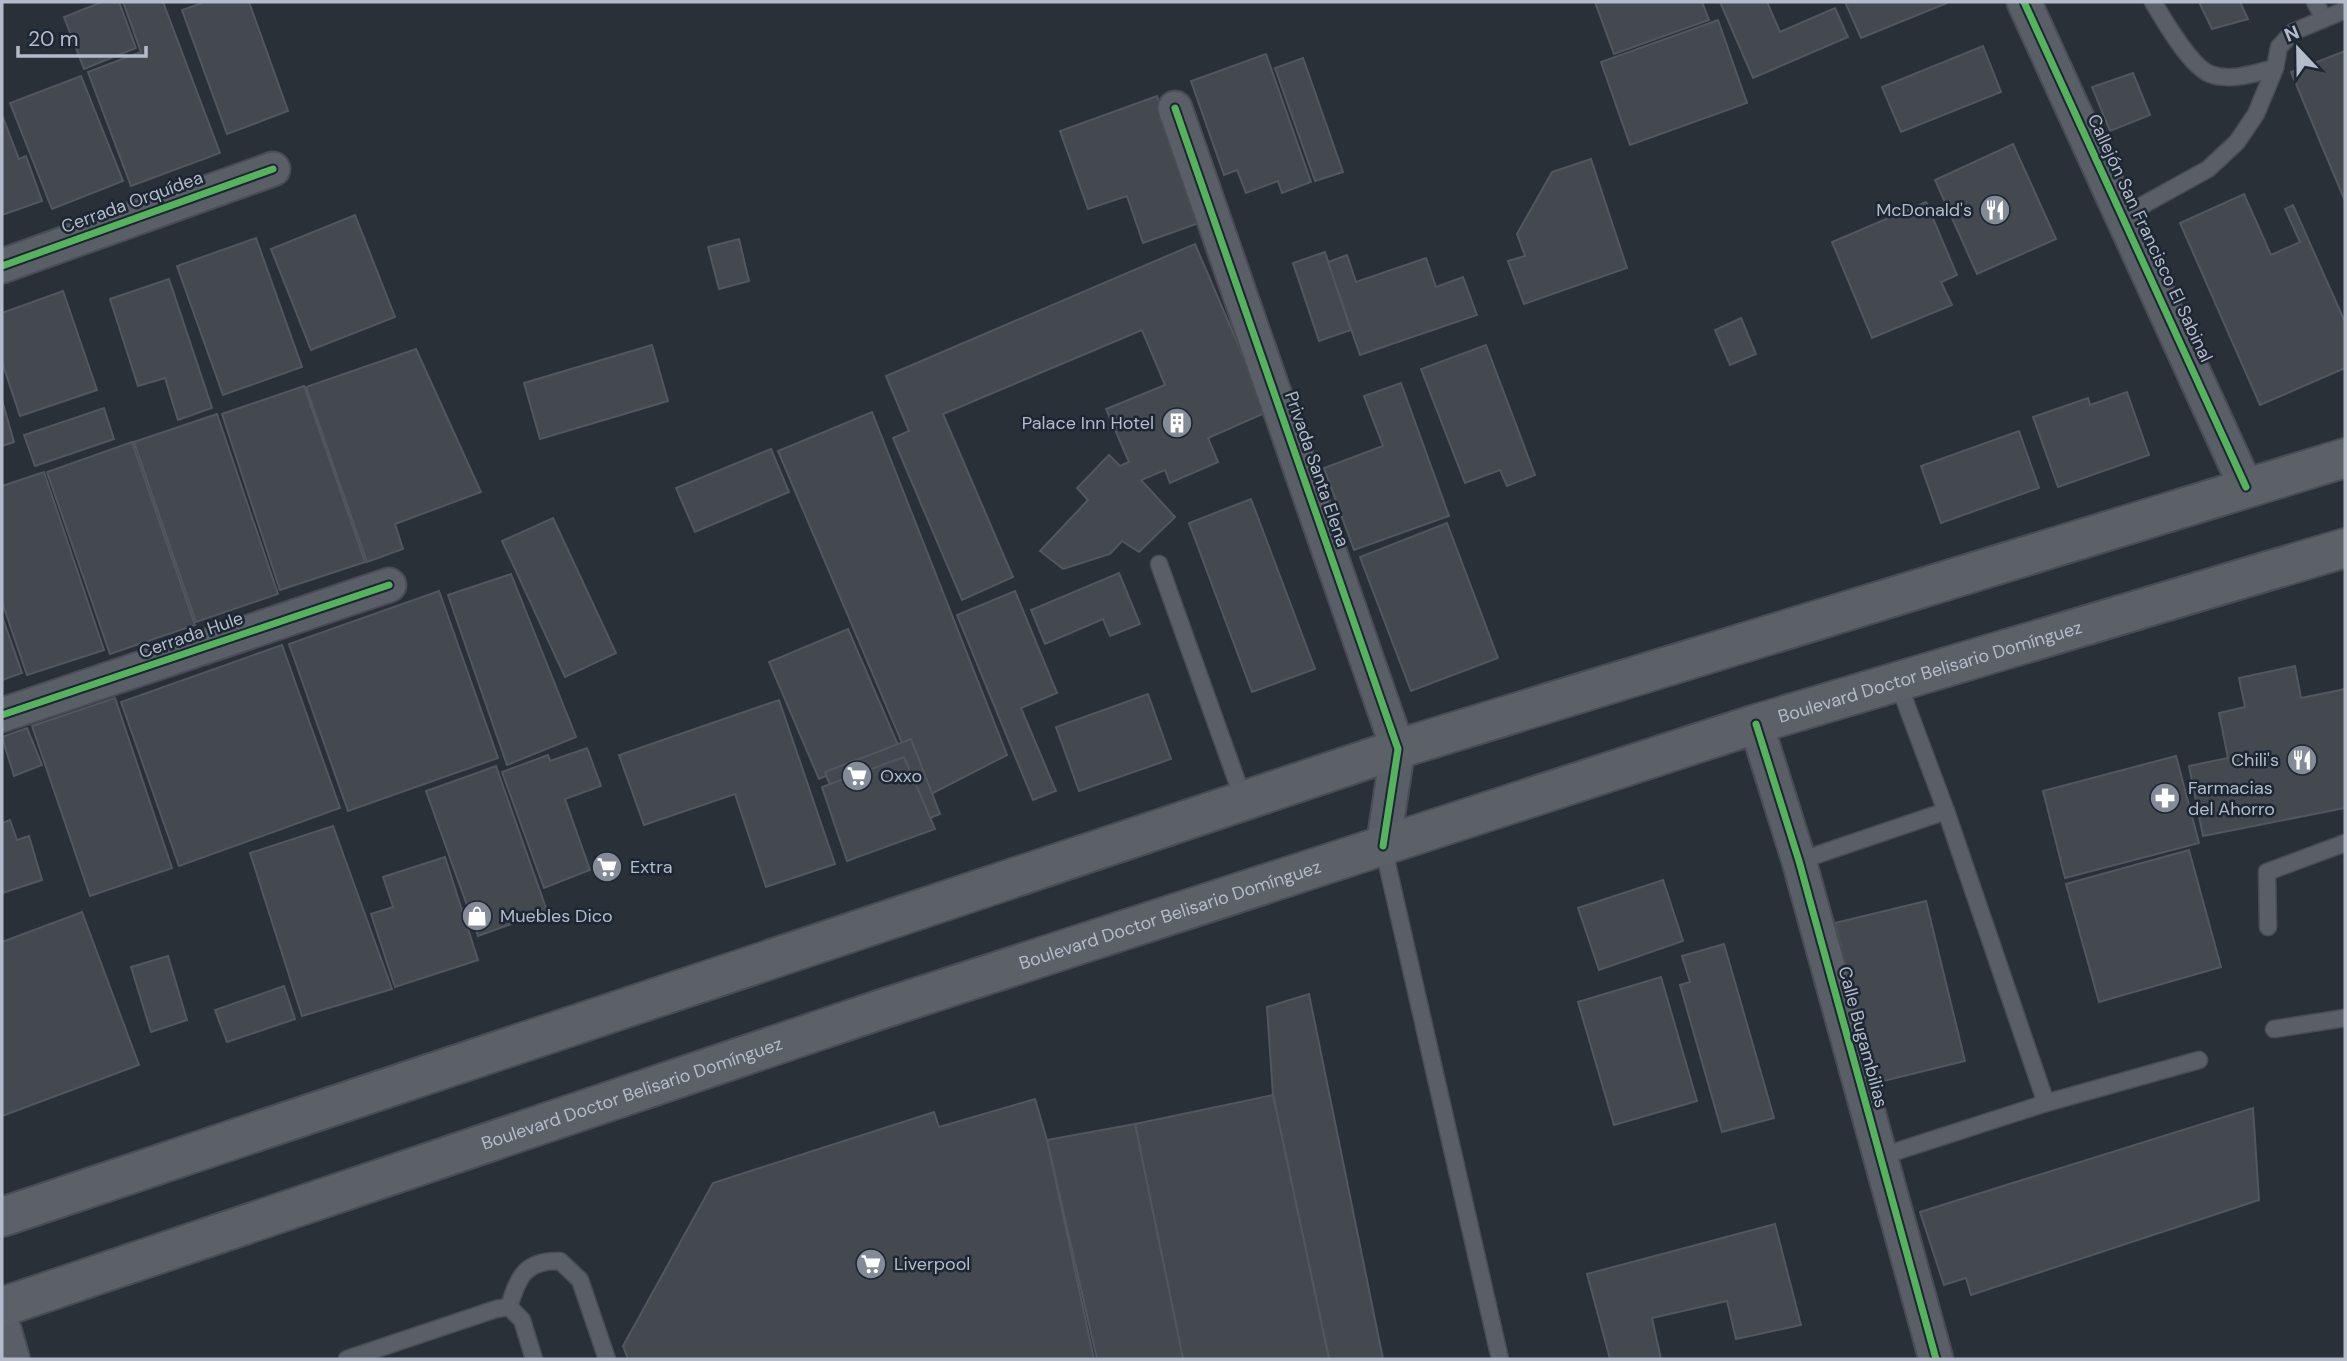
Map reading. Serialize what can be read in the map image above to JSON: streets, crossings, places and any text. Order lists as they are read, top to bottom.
{
  "streets": {
    "main road": ["Boulevard Doctor Belisario Domínguez"],
    "street": [
      "Cerrada Orquídea",
      "Callejón San Francisco El Sabinal",
      "Privada Santa Elena",
      "Cerrada Hule",
      "Calle Bugambilias"
    ]
  },
  "crossings": [
    ["Privada Santa Elena", "Boulevard Doctor Belisario Domínguez"],
    ["Boulevard Doctor Belisario Domínguez", "Calle Bugambilias"]
  ],
  "places": {
    "restaurant": ["McDonald's", "Chili's"],
    "building": ["Palace Inn Hotel"],
    "supermarket": ["Oxxo", "Extra", "Liverpool"],
    "pharmacy": ["Farmacias del Ahorro"],
    "shop": ["Muebles Dico"]
  },
  "scale_bar": "20 m",
  "north": "top"
}
